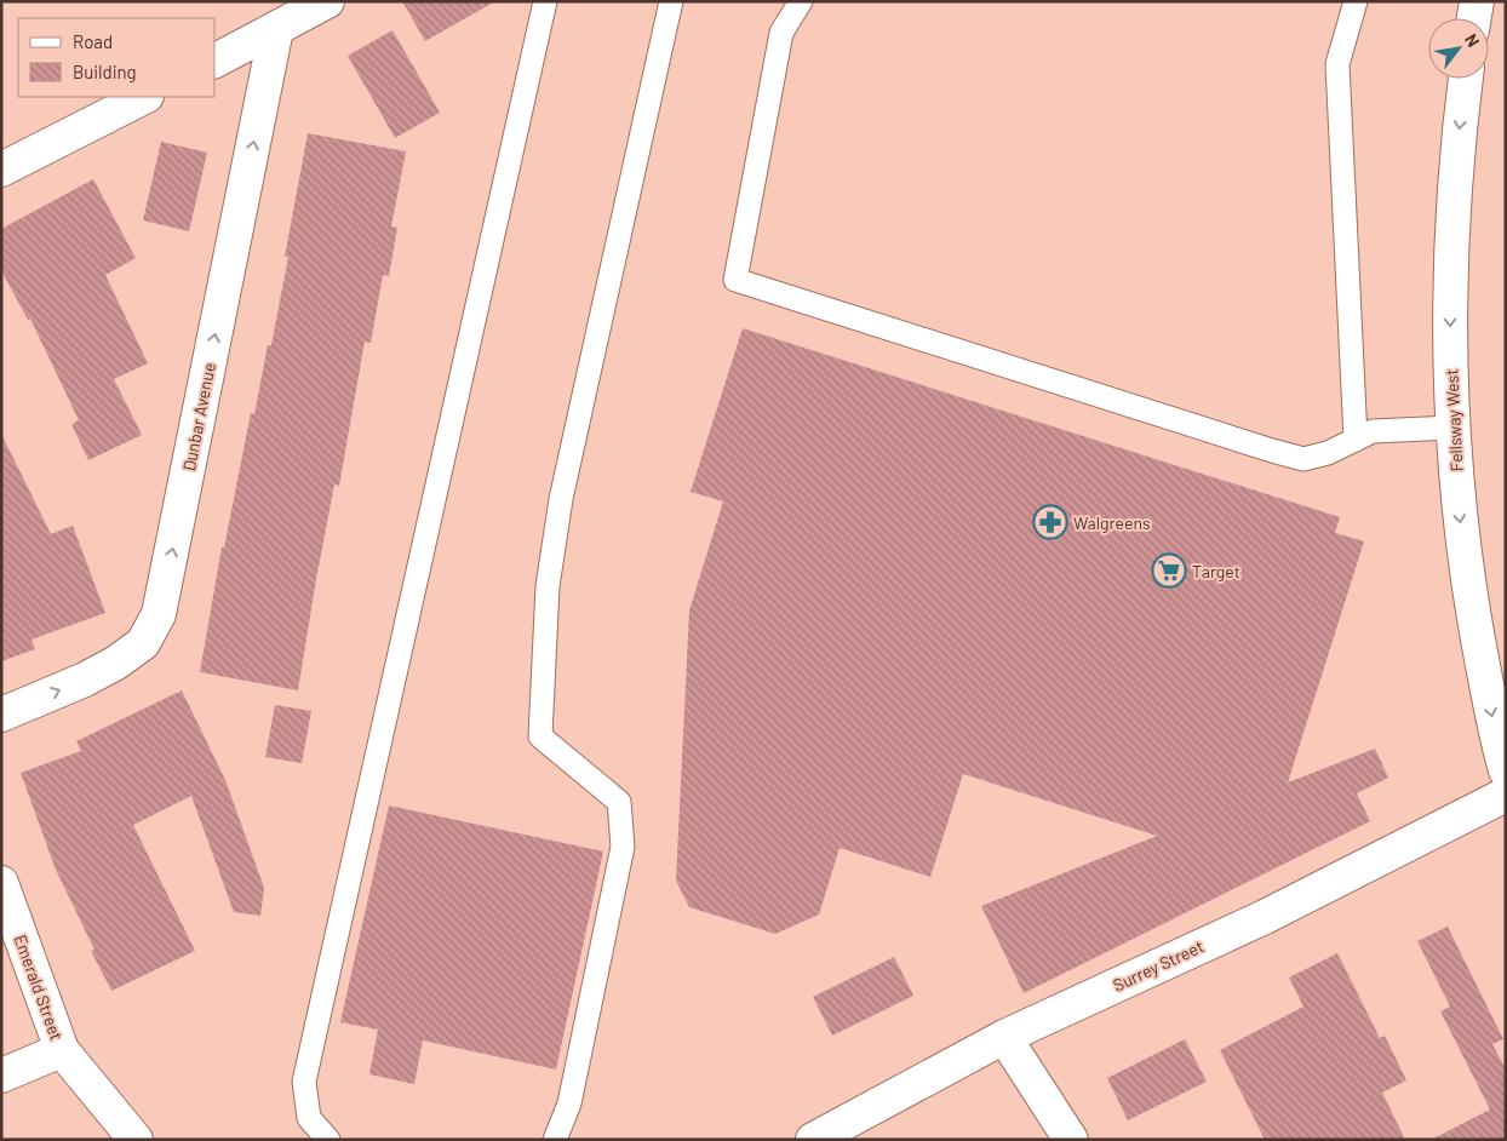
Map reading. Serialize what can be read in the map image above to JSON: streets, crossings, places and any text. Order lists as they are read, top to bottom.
{
  "streets": {
    "street": [
      "Dunbar Avenue",
      "Fellsway West",
      "Surrey Street",
      "Emerald Street"
    ]
  },
  "one_way": ["Dunbar Avenue", "Fellsway West"],
  "places": {
    "pharmacy": ["Walgreens"],
    "supermarket": ["Target"]
  },
  "legend": ["Road", "Building"],
  "north": "top right"
}
